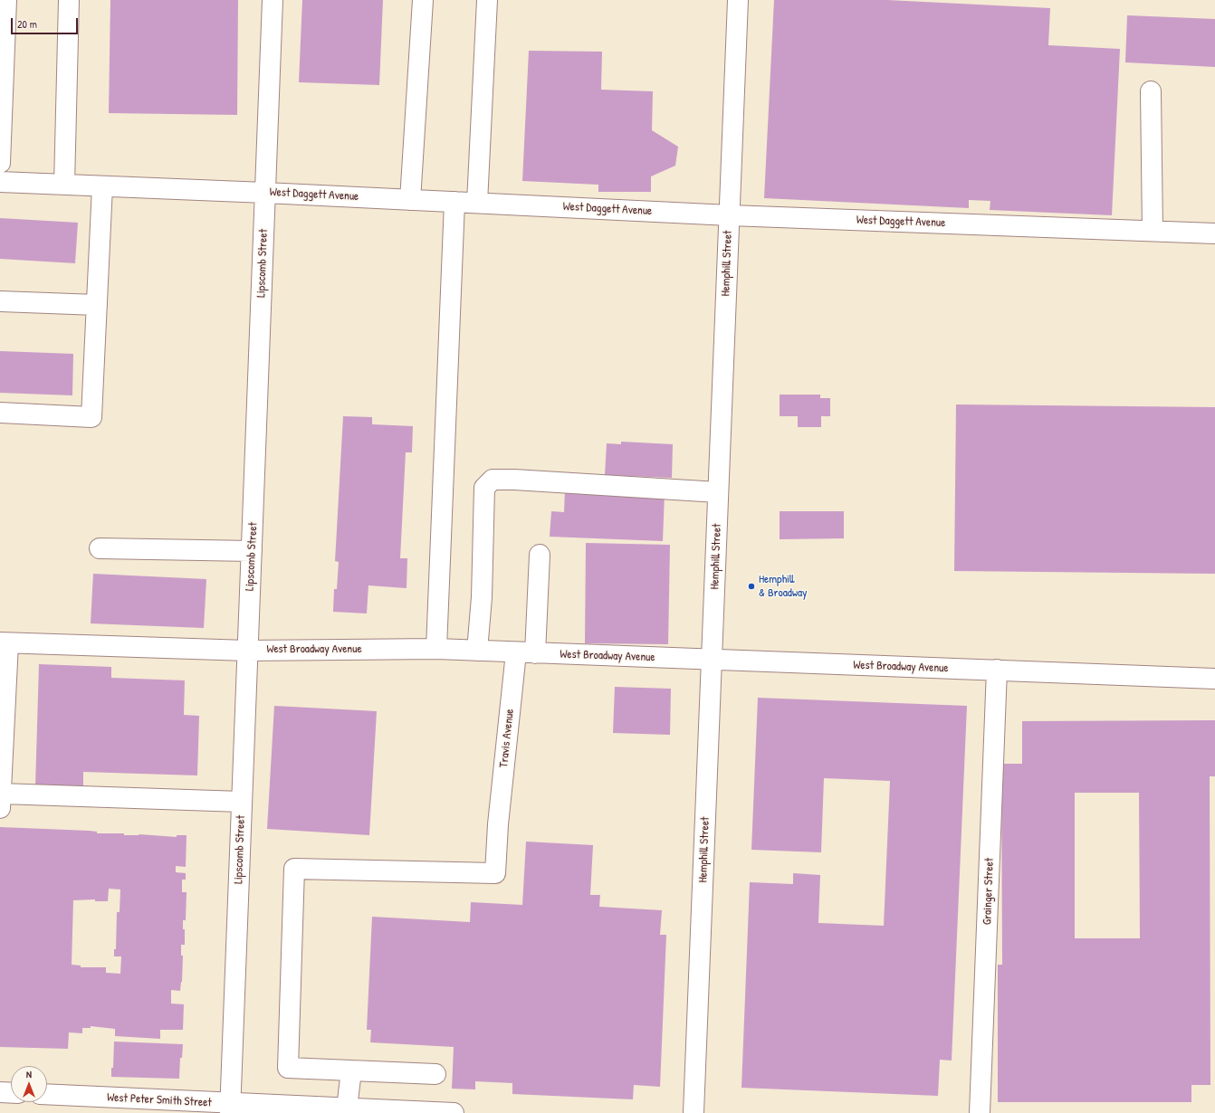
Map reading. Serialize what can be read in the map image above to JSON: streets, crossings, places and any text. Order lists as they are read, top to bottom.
{
  "streets": {
    "street": [
      "West Daggett Avenue",
      "Lipscomb Street",
      "Hemphill Street",
      "West Broadway Avenue",
      "Travis Avenue",
      "Grainger Street",
      "West Peter Smith Street"
    ]
  },
  "crossings": [
    ["West Daggett Avenue", "Lipscomb Street"],
    ["West Daggett Avenue", "Hemphill Street"],
    ["Lipscomb Street", "West Broadway Avenue"],
    ["Lipscomb Street", "West Peter Smith Street"],
    ["Hemphill Street", "West Broadway Avenue"],
    ["West Broadway Avenue", "Travis Avenue"],
    ["West Broadway Avenue", "Grainger Street"]
  ],
  "places": ["Hemphill & Broadway"],
  "scale_bar": "20 m",
  "north": "top"
}
